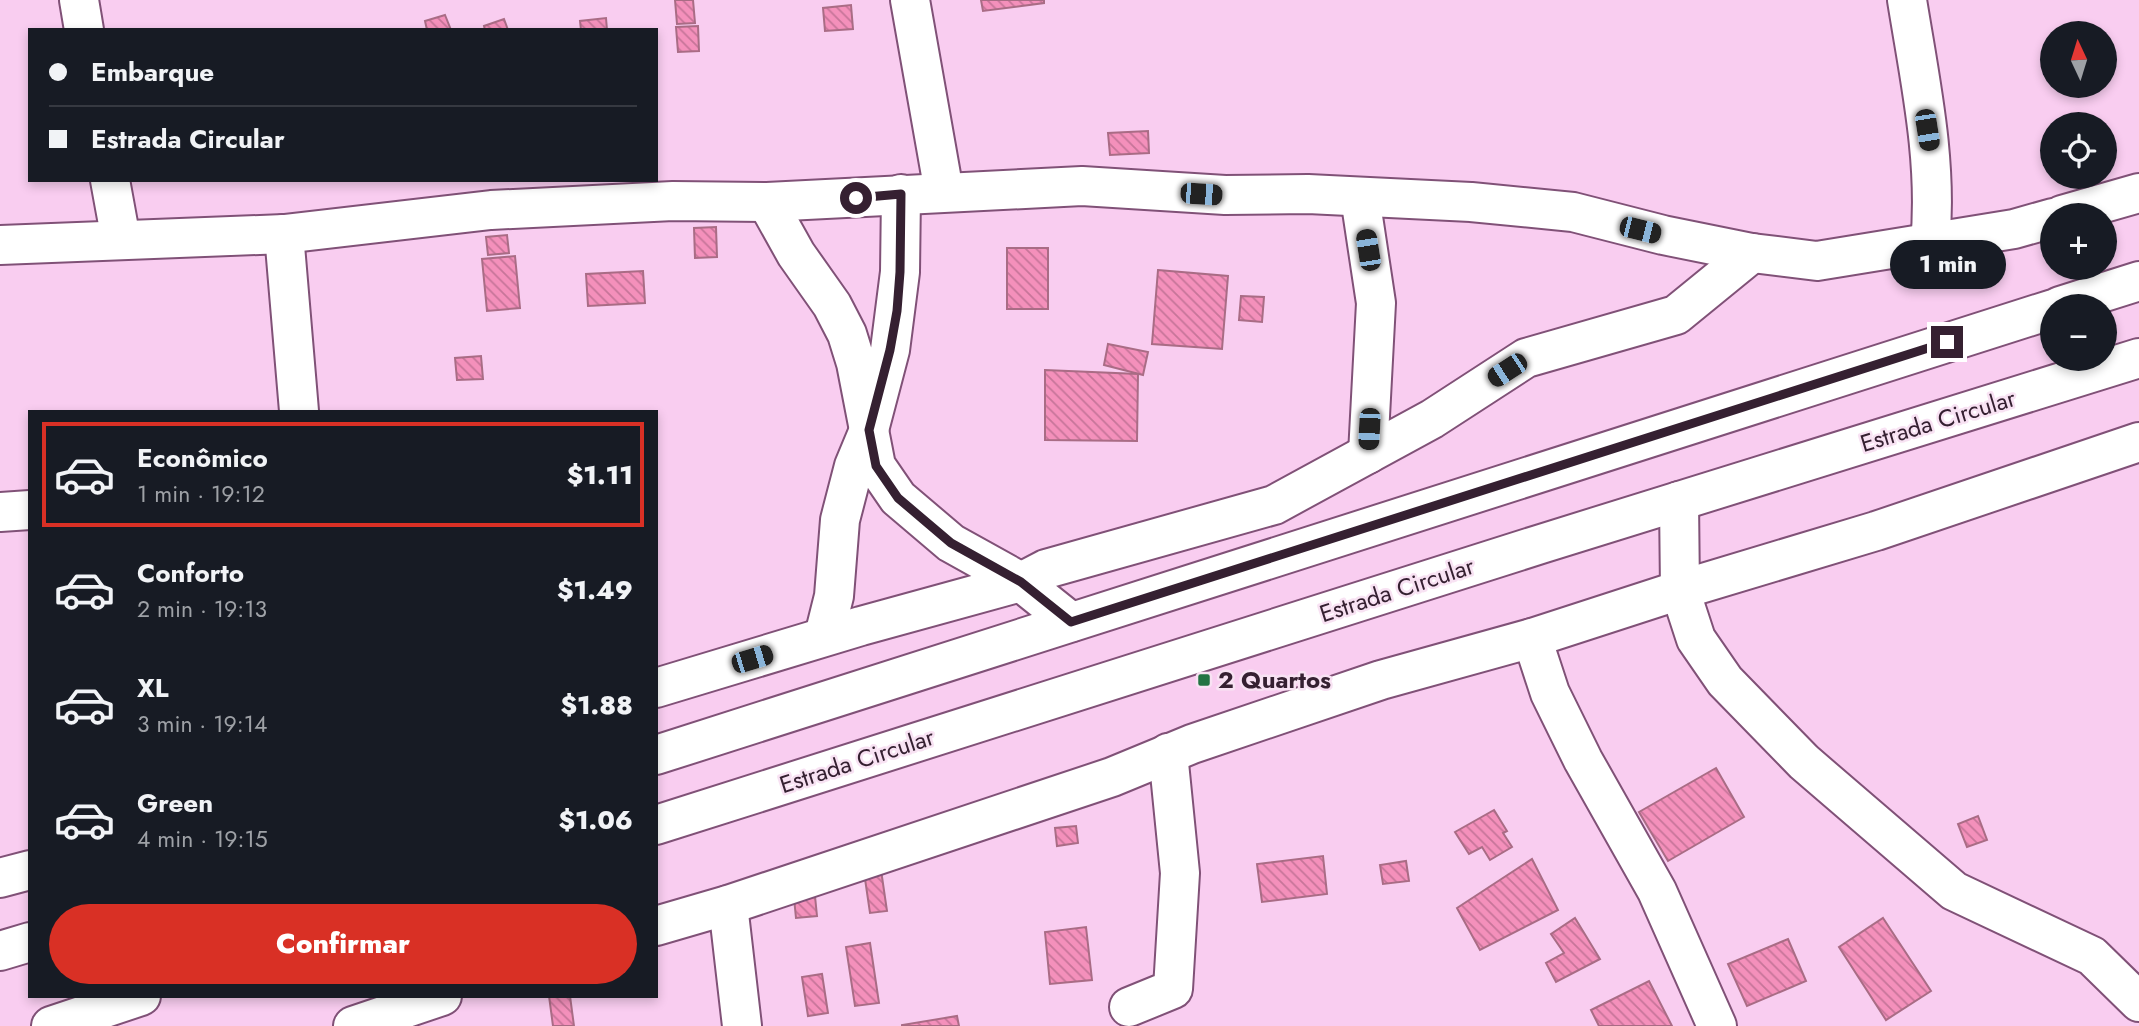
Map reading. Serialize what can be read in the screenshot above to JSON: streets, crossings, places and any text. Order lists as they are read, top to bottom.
{
  "streets": {
    "street": ["Estrada Circular"]
  },
  "places": {
    "transit": ["2 Quartos"]
  },
  "north": "top",
  "page": {
    "map_buttons": ["+", "−"],
    "banner": ["Embarque", "Estrada Circular"],
    "bubble": "1 min",
    "list": [
      {
        "name": "Econômico",
        "note": "1 min · 19:12",
        "value": "$1.11"
      },
      {
        "name": "Conforto",
        "note": "2 min · 19:13",
        "value": "$1.49"
      },
      {
        "name": "XL",
        "note": "3 min · 19:14",
        "value": "$1.88"
      },
      {
        "name": "Green",
        "note": "4 min · 19:15",
        "value": "$1.06"
      }
    ],
    "buttons": "Confirmar"
  }
}
